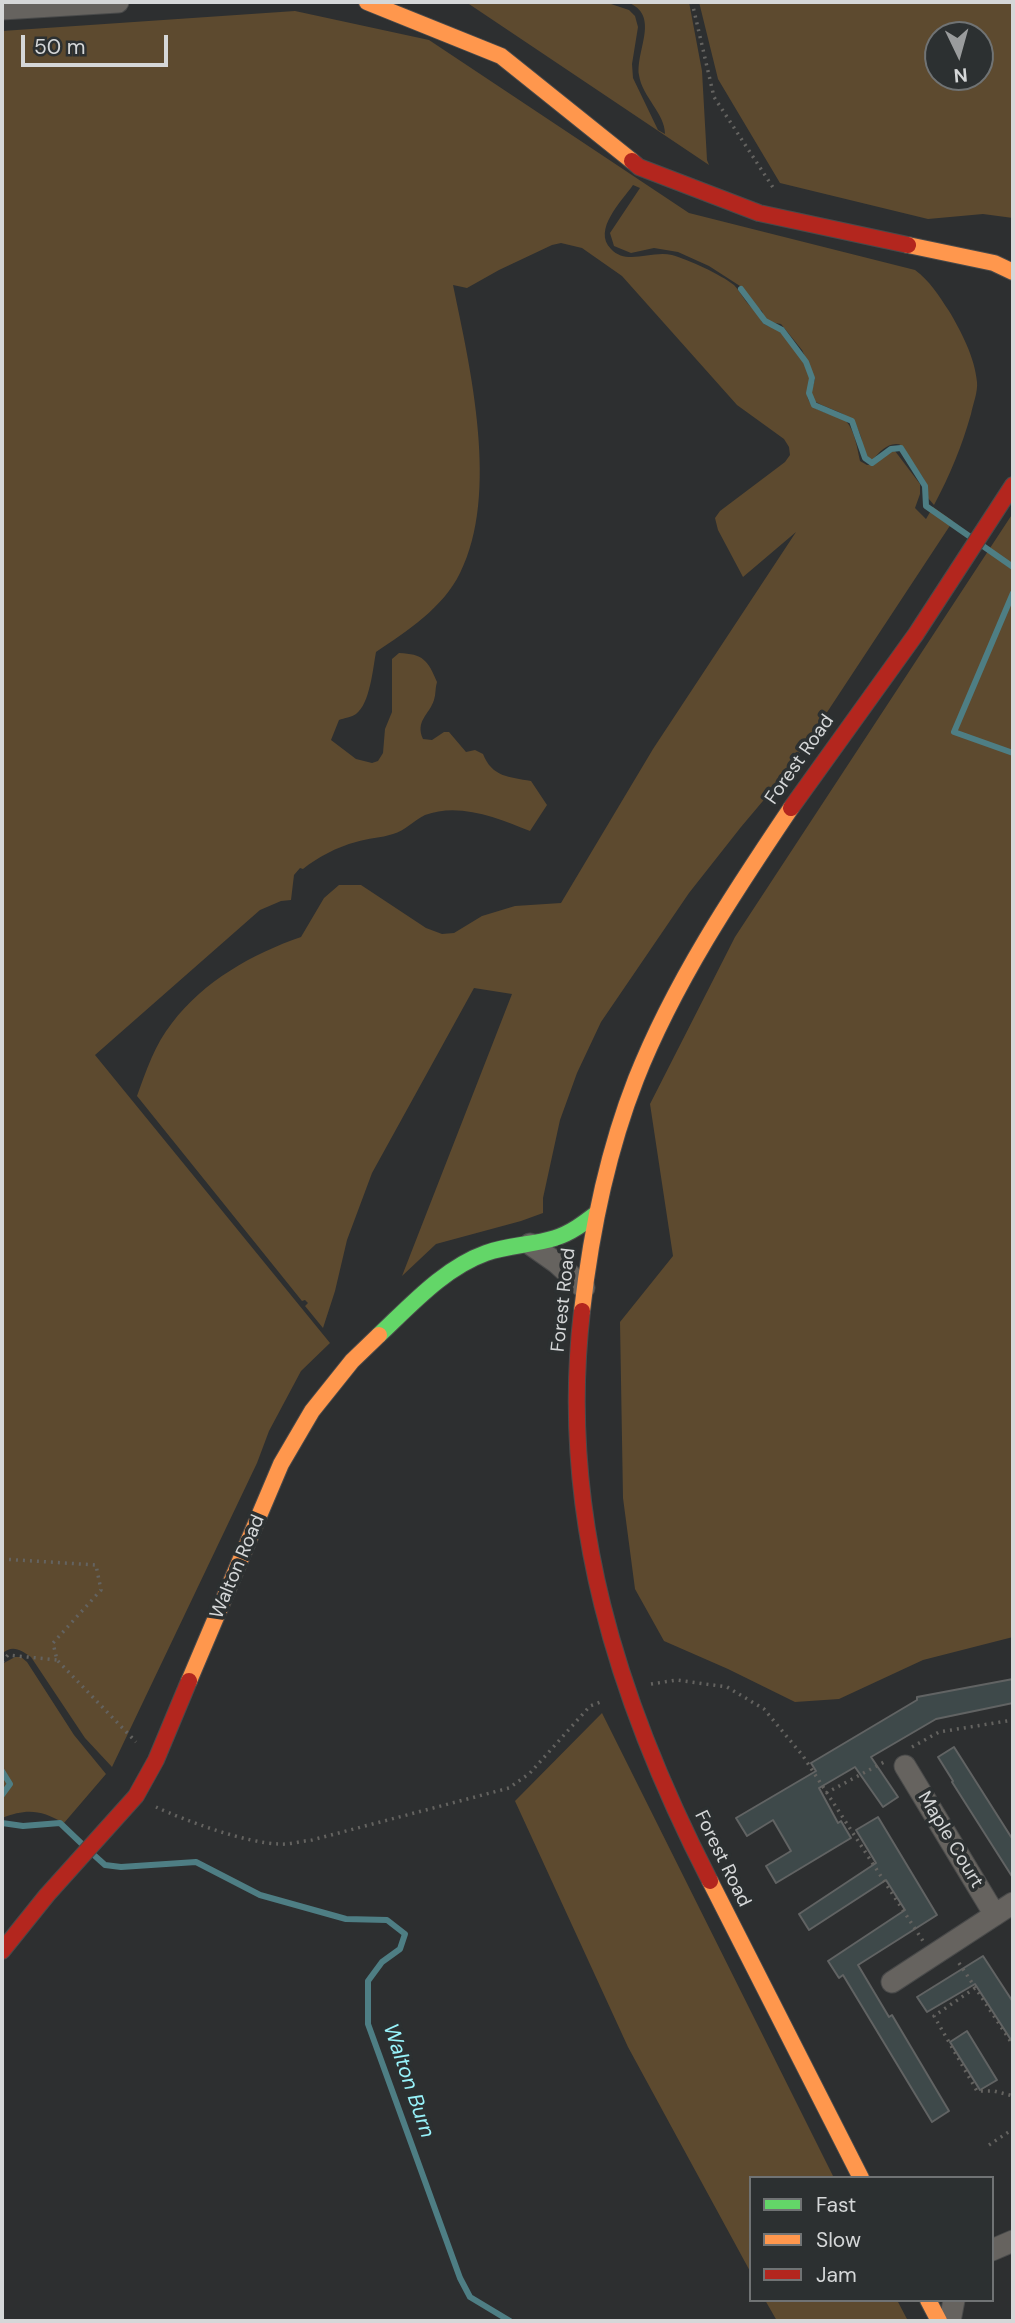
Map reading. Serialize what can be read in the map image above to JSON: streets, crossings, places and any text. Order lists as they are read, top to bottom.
{
  "streets": {
    "street": ["Forest Road", "Walton Road", "Maple Court"]
  },
  "crossings": [
    ["Forest Road", "Walton Road"]
  ],
  "water": ["Walton Burn"],
  "legend": ["Fast", "Slow", "Jam"],
  "scale_bar": "50 m",
  "north": "bottom"
}
